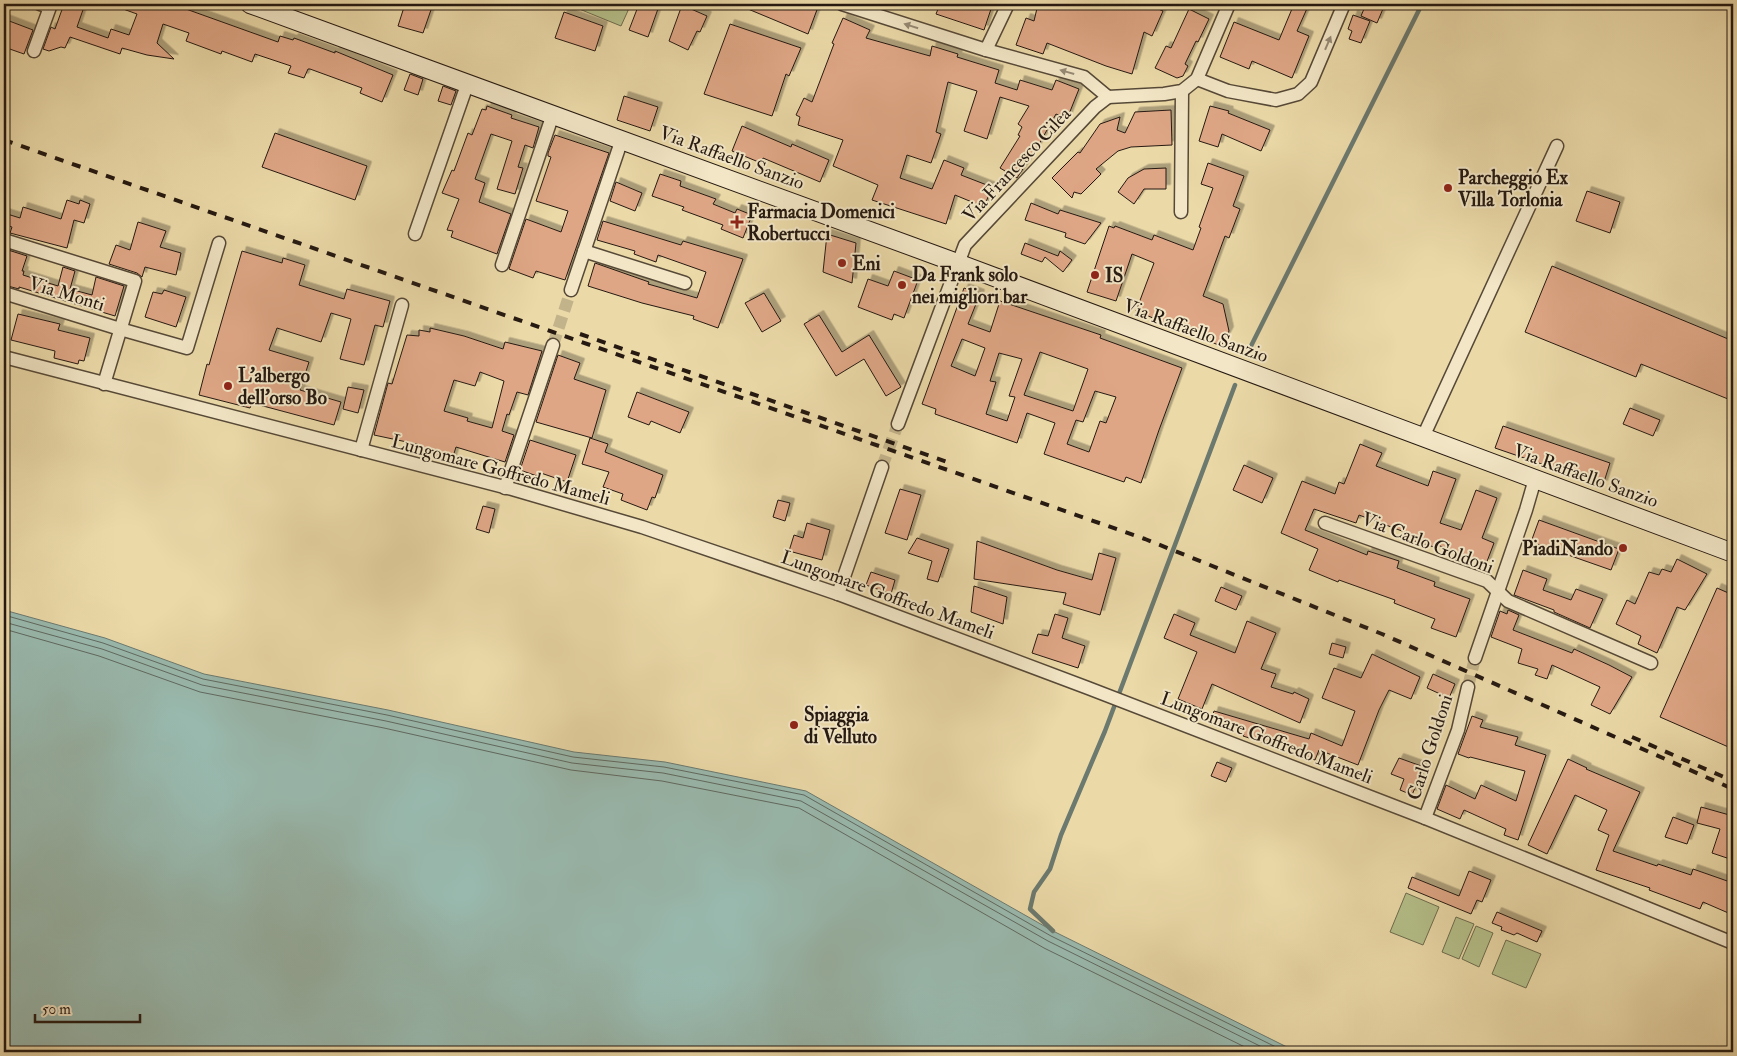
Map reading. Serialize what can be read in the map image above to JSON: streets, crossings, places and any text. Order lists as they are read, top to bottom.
{
  "streets": {
    "main road": ["Via Raffaello Sanzio"],
    "street": [
      "Via Francesco Cilea",
      "Via Monti",
      "Lungomare Goffredo Mameli",
      "Via Carlo Goldoni",
      "Carlo Goldoni"
    ]
  },
  "crossings": [
    ["Via Raffaello Sanzio", "Via Francesco Cilea"],
    ["Lungomare Goffredo Mameli", "Carlo Goldoni"]
  ],
  "places": {
    "other": [
      "Parcheggio Ex Villa Torlonia",
      "Eni",
      "IS",
      "Da Frank solo nei migliori bar",
      "L'albergo dell'orso Bo",
      "PiadiNando",
      "Spiaggia di Velluto"
    ],
    "health": ["Farmacia Domenici Robertucci"]
  },
  "scale_bar": "50 m"
}
